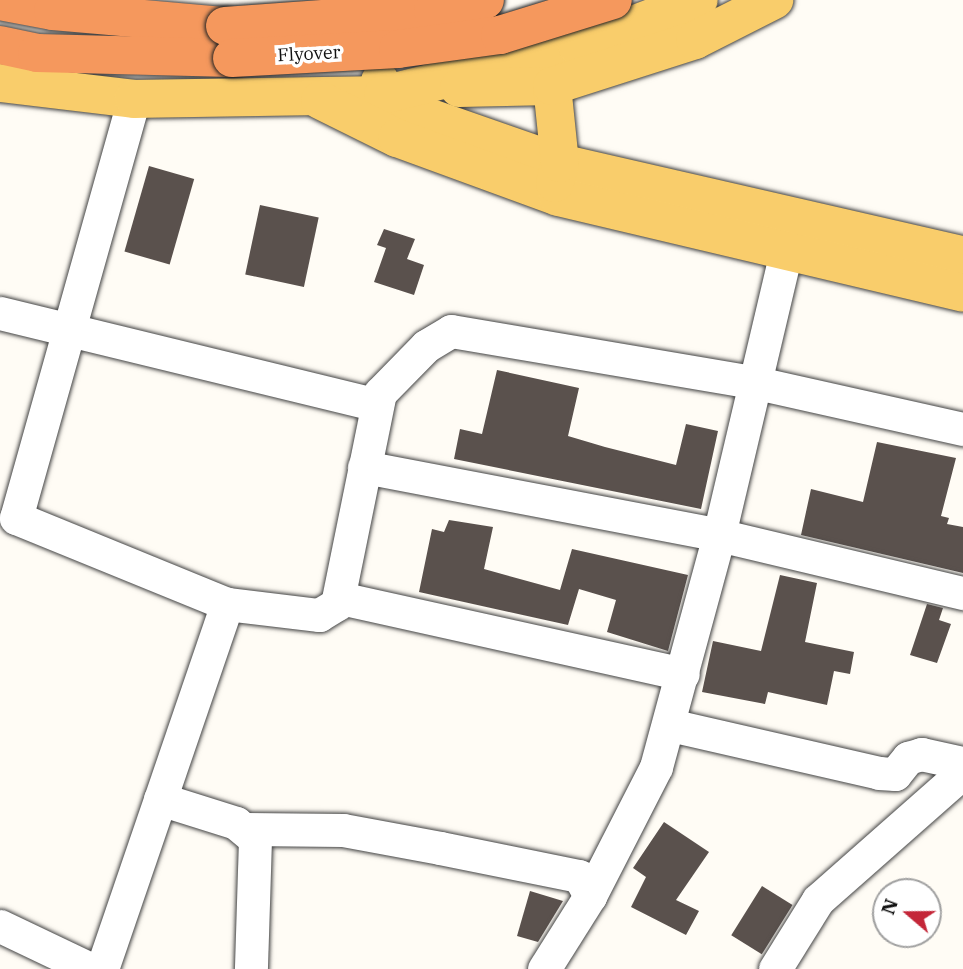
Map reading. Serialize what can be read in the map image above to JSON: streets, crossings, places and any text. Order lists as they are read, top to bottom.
{
  "streets": {
    "highway": ["Flyover"]
  },
  "north": "left"
}
